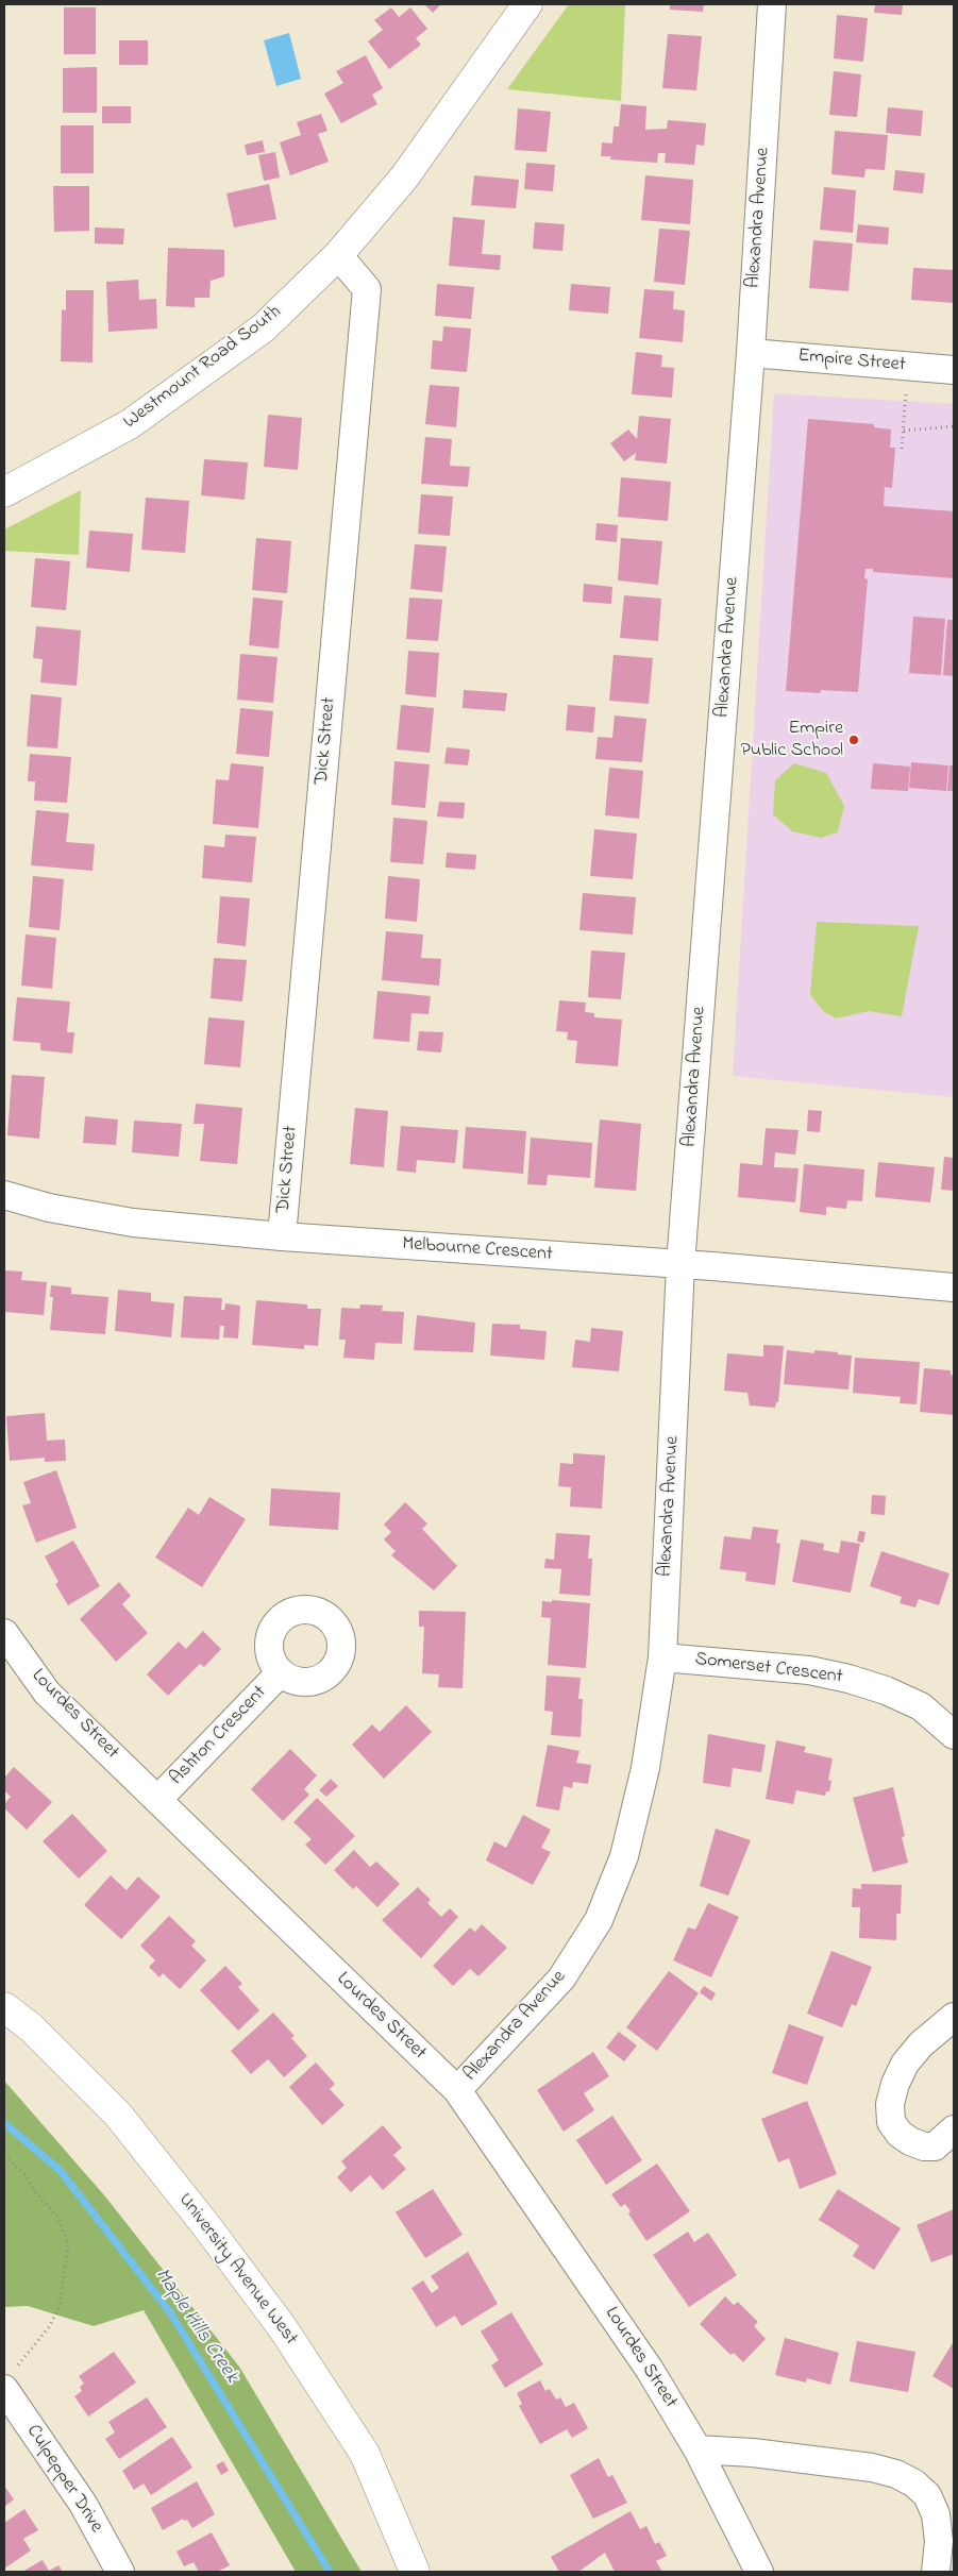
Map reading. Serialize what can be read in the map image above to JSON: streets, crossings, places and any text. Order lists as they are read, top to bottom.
{
  "streets": {
    "main road": ["Westmount Road South", "University Avenue West"],
    "street": [
      "Alexandra Avenue",
      "Empire Street",
      "Dick Street",
      "Melbourne Crescent",
      "Somerset Crescent",
      "Lourdes Street",
      "Ashton Crescent",
      "Culpepper Drive"
    ]
  },
  "crossings": [
    ["Alexandra Avenue", "Empire Street"],
    ["Alexandra Avenue", "Melbourne Crescent"],
    ["Alexandra Avenue", "Somerset Crescent"],
    ["Alexandra Avenue", "Lourdes Street"],
    ["Westmount Road South", "Dick Street"],
    ["Dick Street", "Melbourne Crescent"],
    ["Lourdes Street", "Ashton Crescent"]
  ],
  "water": ["Maple Hills Creek"],
  "places": ["Empire Public School"]
}
